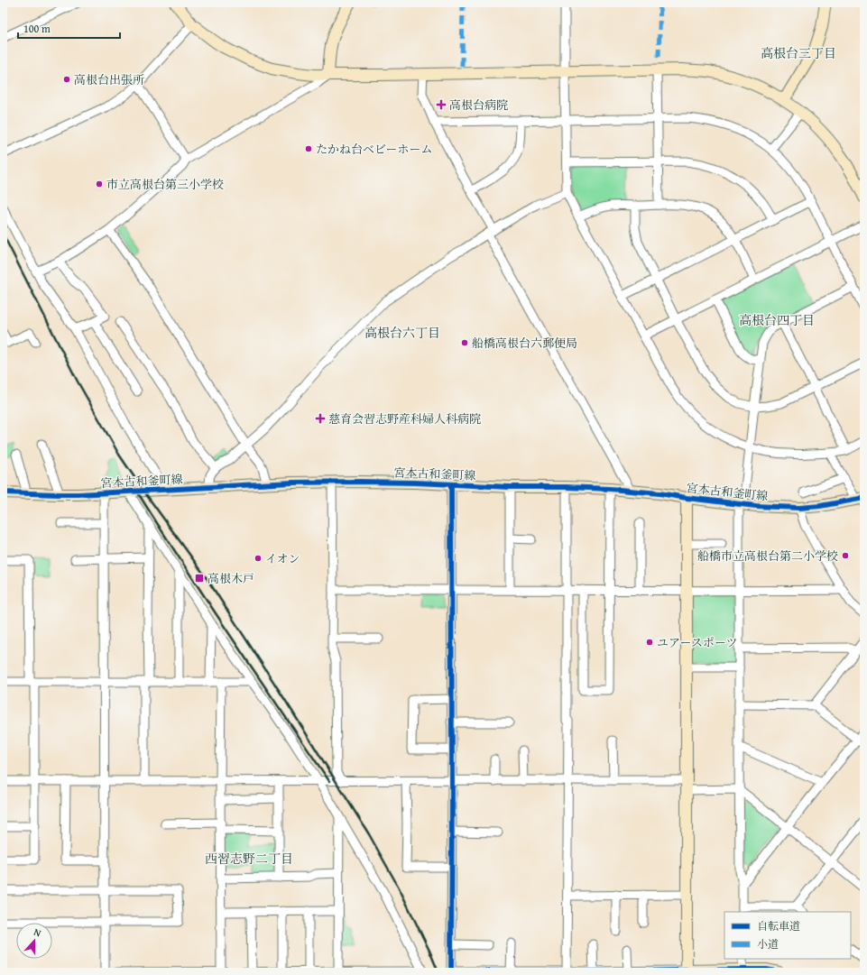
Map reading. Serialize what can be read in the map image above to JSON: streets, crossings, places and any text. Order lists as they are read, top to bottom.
{
  "streets": {
    "street": ["宮本古和釜町線"]
  },
  "districts": [
    "高根台三丁目",
    "高根台四丁目",
    "高根台六丁目",
    "西習志野二丁目"
  ],
  "places": {
    "other": [
      "高根台出張所",
      "たかね台ベビーホーム",
      "市立高根台第三小学校",
      "船橋高根台六郵便局",
      "船橋市立高根台第二小学校",
      "イオン",
      "ユアースポーツ"
    ],
    "health": ["高根台病院", "慈育会習志野産科婦人科病院"],
    "transit": ["高根木戸"]
  },
  "legend": ["自転車道", "小道"],
  "scale_bar": "100 m",
  "north": "top"
}
